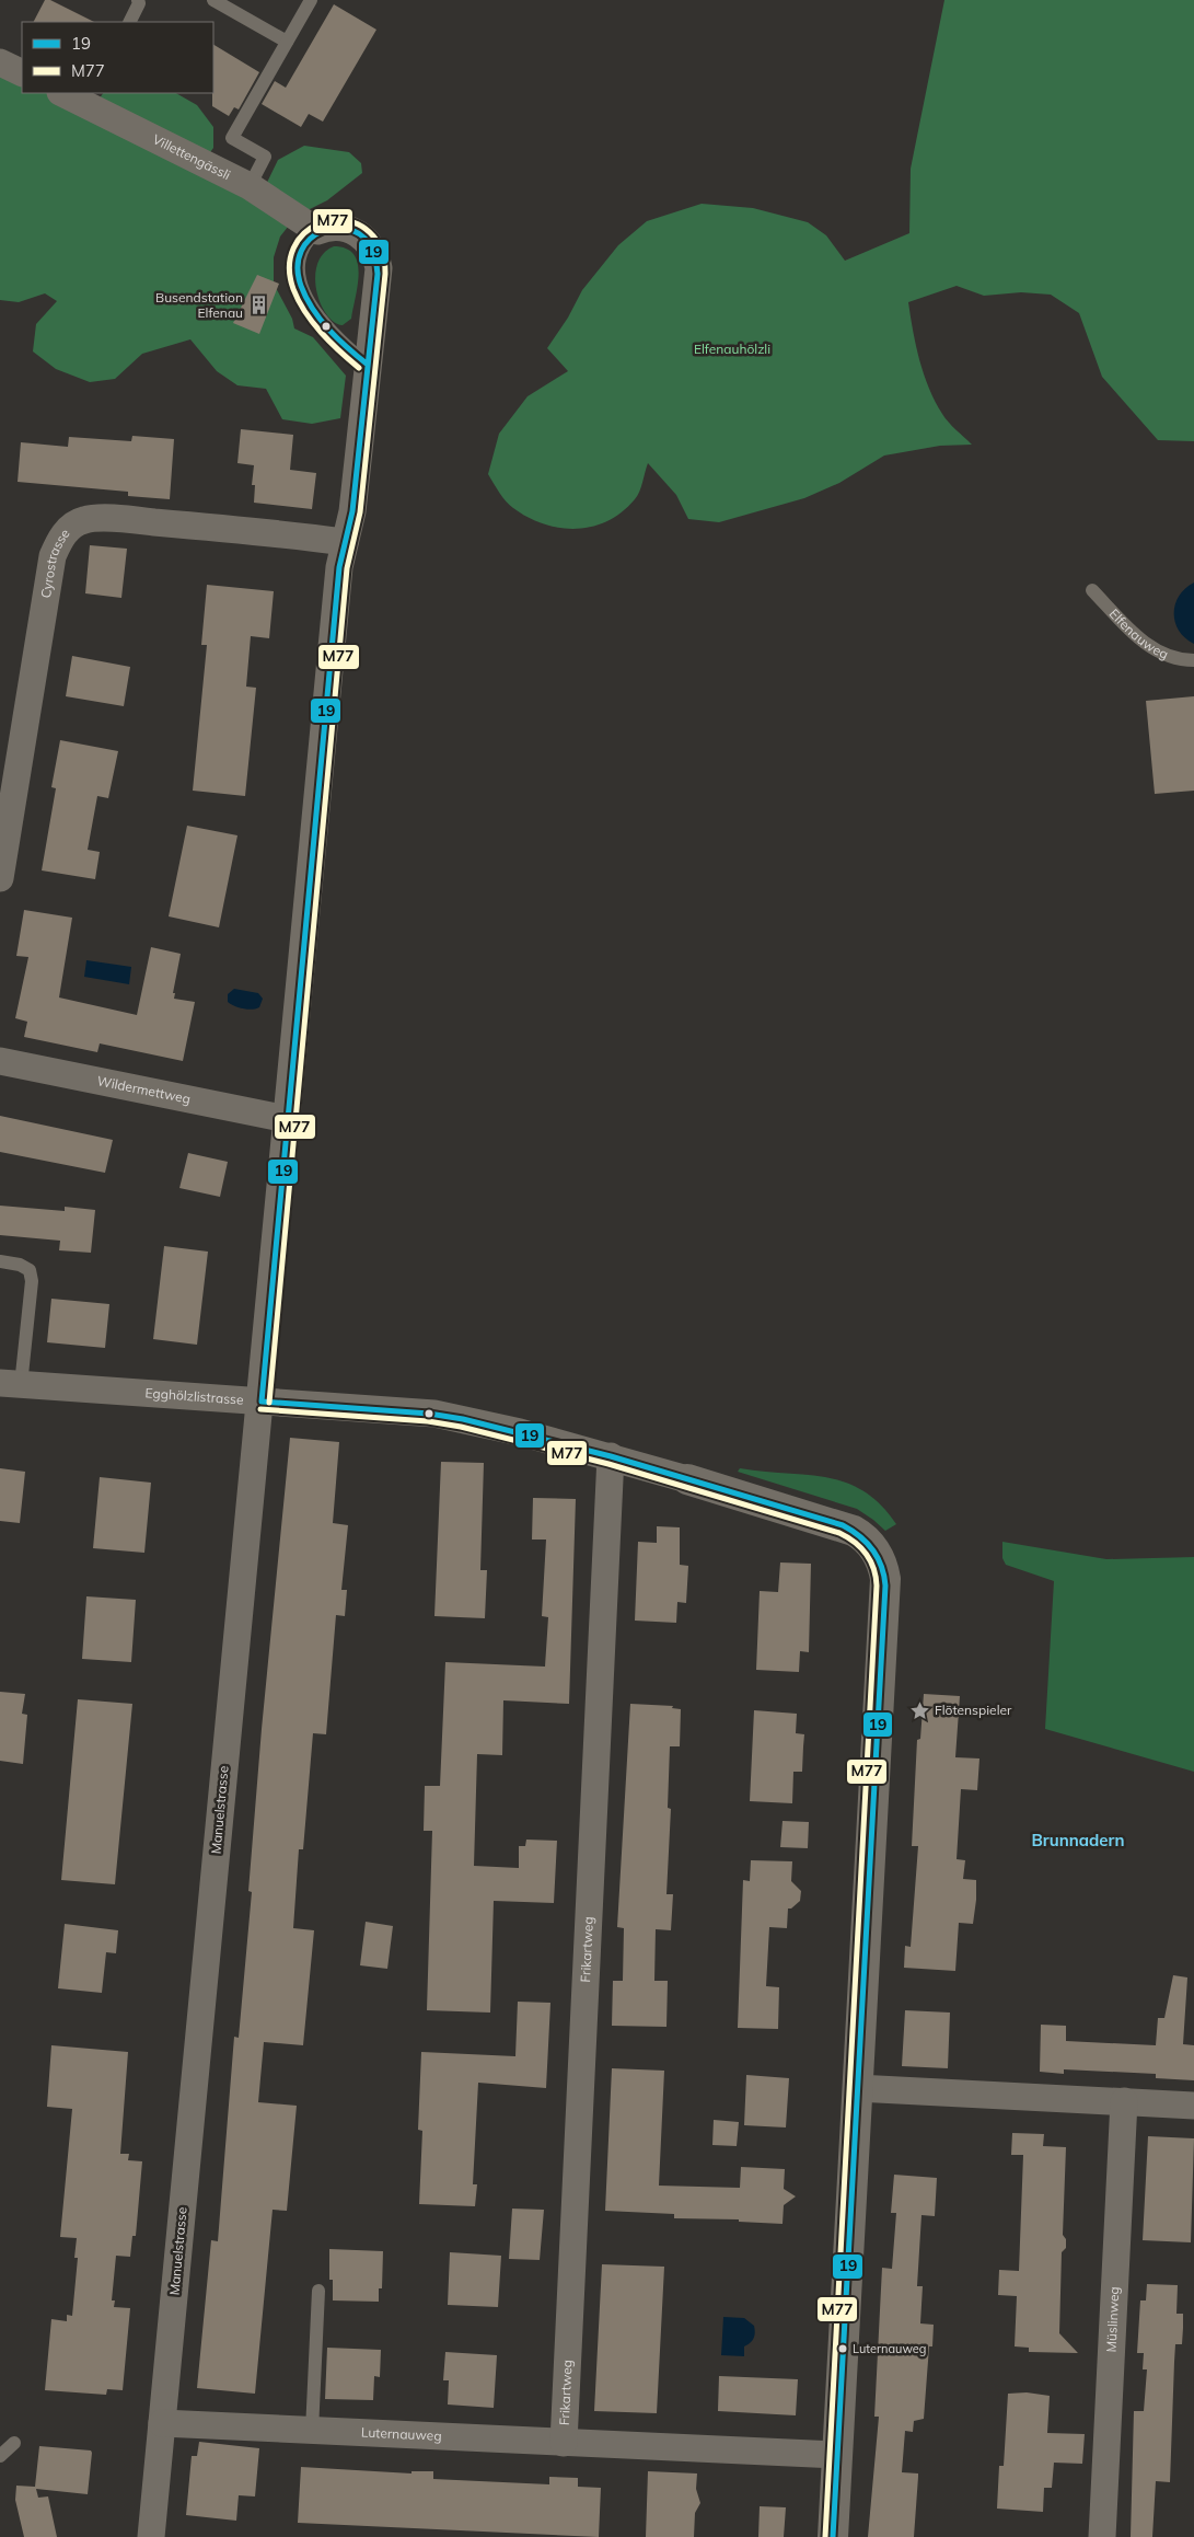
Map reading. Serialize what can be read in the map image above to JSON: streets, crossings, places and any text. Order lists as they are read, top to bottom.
{
  "streets": {
    "street": [
      "Villettengässli",
      "Cyrostrasse",
      "Wildermettweg",
      "Egghölzlistrasse",
      "Manuelstrasse",
      "Frikartweg",
      "Müslinweg",
      "Luternauweg"
    ],
    "lane": ["Elfenauweg"]
  },
  "crossings": [
    ["Villettengässli", "Manuelstrasse"],
    ["Cyrostrasse", "Manuelstrasse"],
    ["Wildermettweg", "Manuelstrasse"],
    ["Egghölzlistrasse", "Manuelstrasse"],
    ["Egghölzlistrasse", "Frikartweg"],
    ["Manuelstrasse", "Luternauweg"],
    ["Frikartweg", "Luternauweg"]
  ],
  "districts": ["Brunnadern"],
  "parks": ["Elfenauhölzli"],
  "places": {
    "building": ["Busendstation Elfenau"],
    "place": ["Flötenspieler"],
    "other": ["Luternauweg"]
  },
  "lines": ["transit line M77", "transit line 19"],
  "legend": ["19", "M77"]
}
